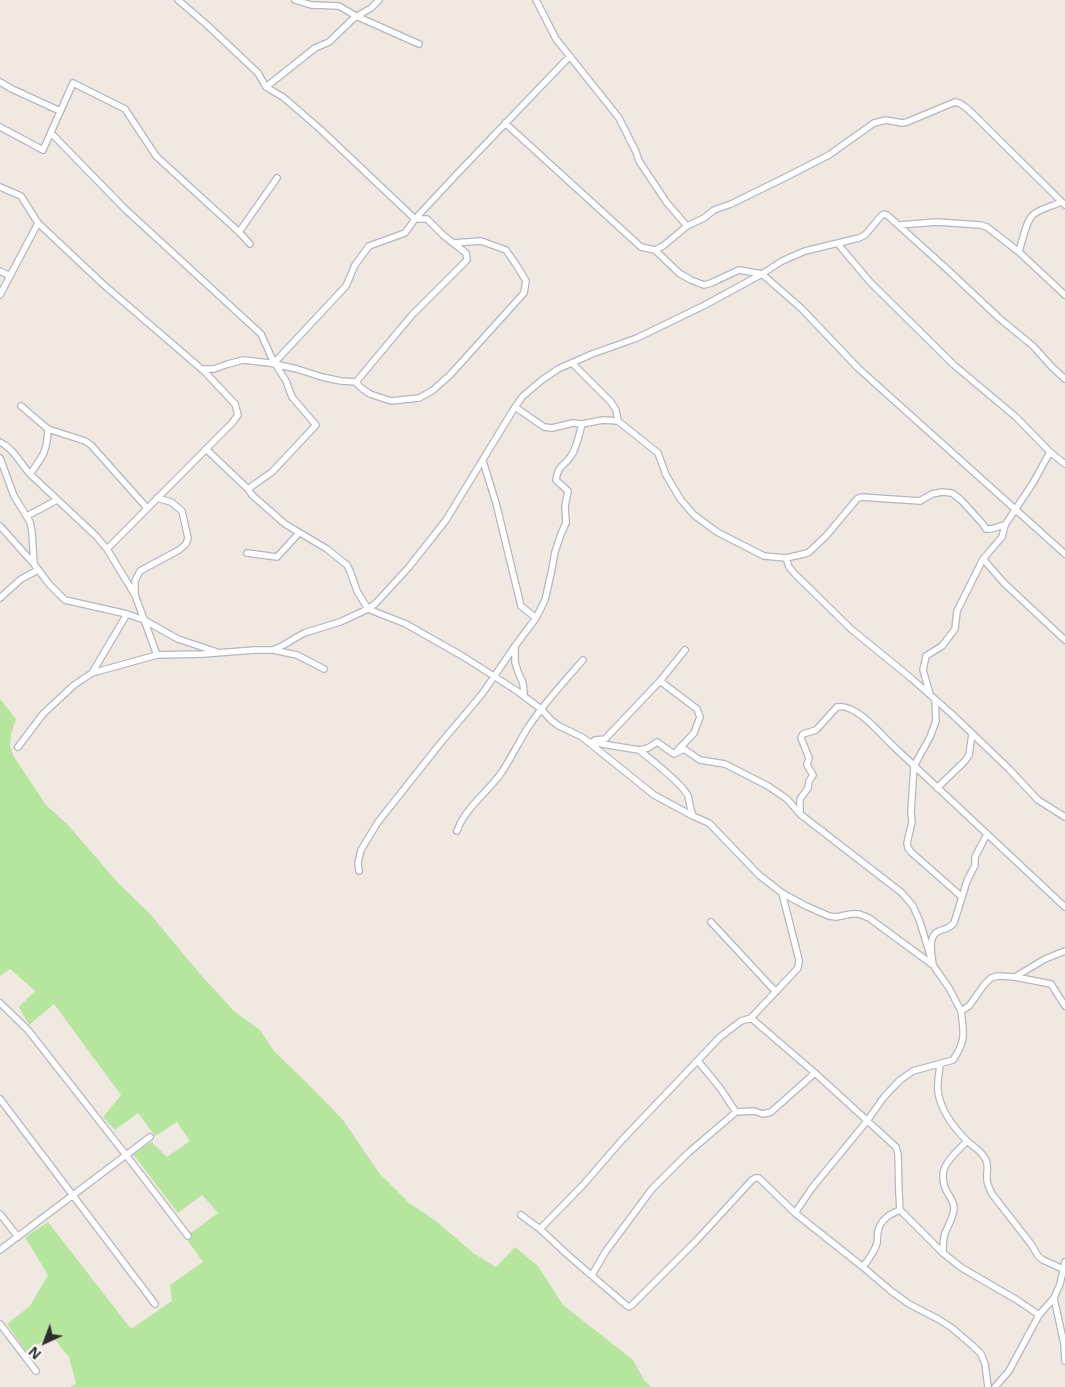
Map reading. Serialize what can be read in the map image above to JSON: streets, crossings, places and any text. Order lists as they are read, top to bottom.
{
  "north": "bottom left"
}
